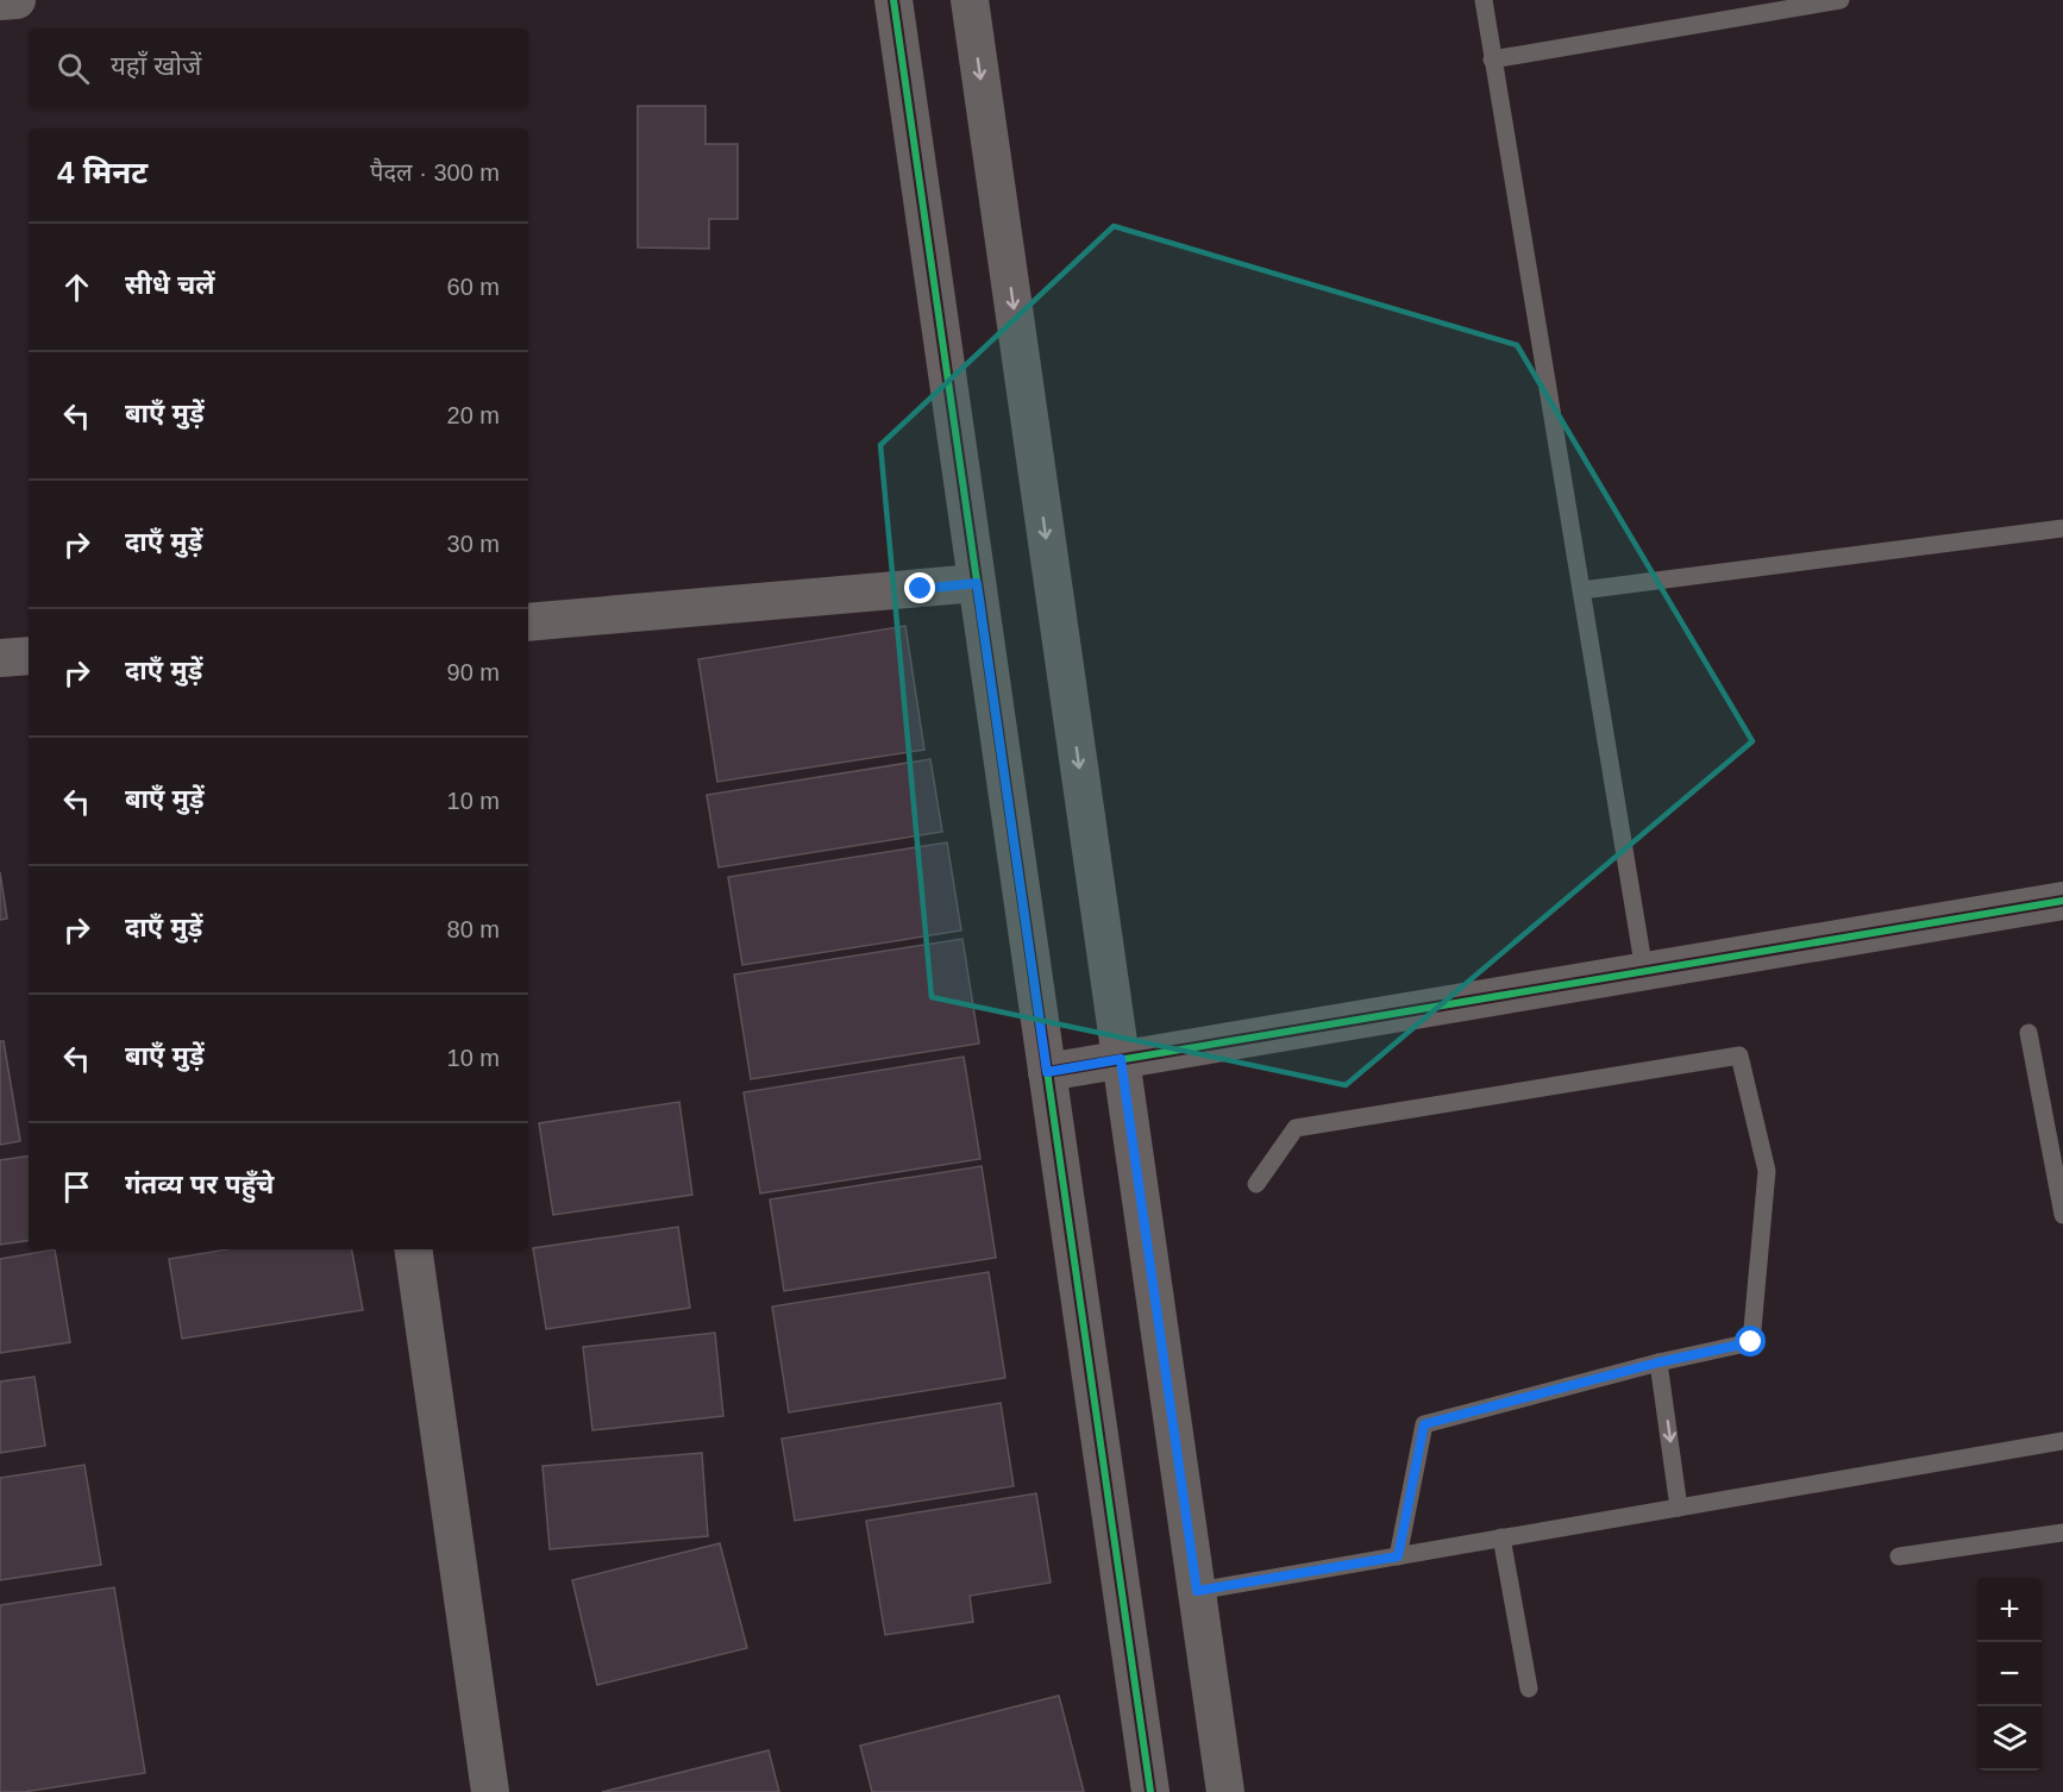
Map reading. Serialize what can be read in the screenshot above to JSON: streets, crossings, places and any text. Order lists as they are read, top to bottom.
{
  "page": {
    "search": "यहाँ खोजें",
    "heading": ["4 मिनट", "पैदल · 300 m"],
    "list": [
      ["सीधे चलें", "60 m"],
      ["बाएँ मुड़ें", "20 m"],
      ["दाएँ मुड़ें", "30 m"],
      ["दाएँ मुड़ें", "90 m"],
      ["बाएँ मुड़ें", "10 m"],
      ["दाएँ मुड़ें", "80 m"],
      ["बाएँ मुड़ें", "10 m"],
      "गंतव्य पर पहुँचे"
    ],
    "map_buttons": ["+", "−"]
  }
}
